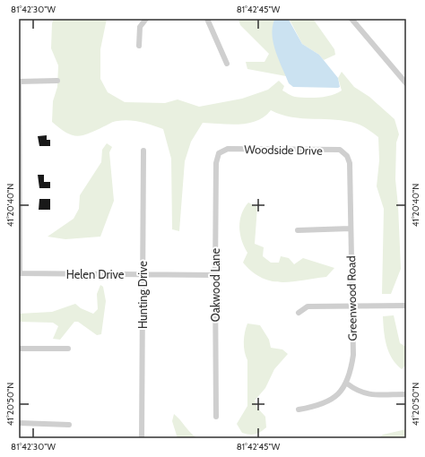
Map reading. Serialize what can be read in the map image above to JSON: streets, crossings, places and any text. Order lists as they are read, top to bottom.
{
  "streets": {
    "street": [
      "Woodside Drive",
      "Helen Drive",
      "Oakwood Lane",
      "Hunting Drive",
      "Greenwood Road"
    ]
  },
  "crossings": [
    ["Woodside Drive", "Oakwood Lane"],
    ["Woodside Drive", "Greenwood Road"],
    ["Helen Drive", "Oakwood Lane"],
    ["Helen Drive", "Hunting Drive"]
  ],
  "coordinates": [
    "81°42'30\"W",
    "81°42'45\"W",
    "41°20'40\"N",
    "41°20'50\"N"
  ]
}
